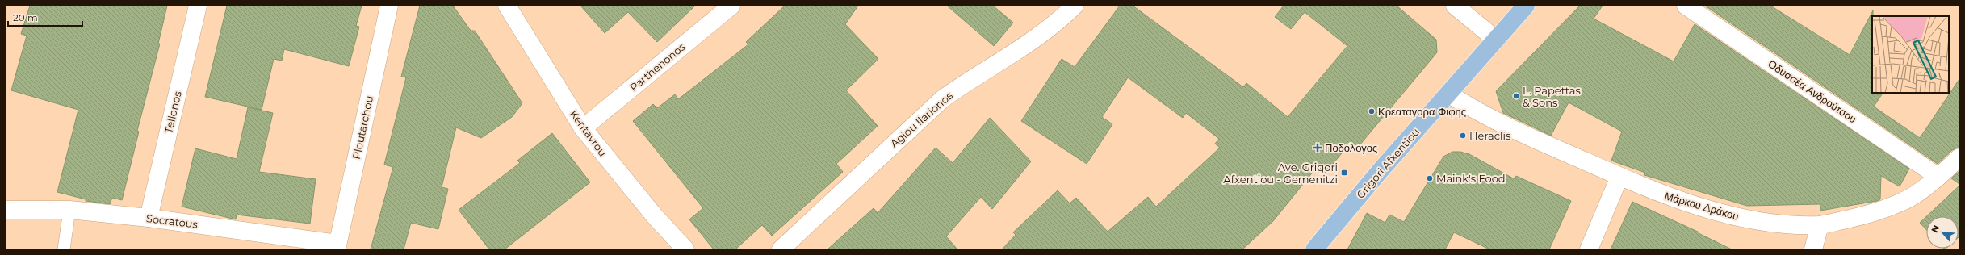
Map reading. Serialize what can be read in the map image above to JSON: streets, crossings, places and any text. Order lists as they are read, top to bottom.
{
  "streets": {
    "main road": ["Grigori Afxentiou"],
    "street": [
      "Parthenonos",
      "Οδυσσέα Ανδρούτσου",
      "Tellonos",
      "Agiou Ilarionos",
      "Ploutarchou",
      "Kentavrou",
      "Μάρκου Δράκου",
      "Socratous"
    ]
  },
  "crossings": [
    ["Parthenonos", "Kentavrou"],
    ["Οδυσσέα Ανδρούτσου", "Μάρκου Δράκου"],
    ["Tellonos", "Socratous"],
    ["Ploutarchou", "Socratous"],
    ["Grigori Afxentiou", "Μάρκου Δράκου"]
  ],
  "places": {
    "other": [
      "L. Papettas & Sons",
      "Κρεαταγορα Φιφης",
      "Heraclis",
      "Maink's Food"
    ],
    "health": ["Ποδολογος"],
    "transit": ["Ave. Grigori Afxentiou - Gemenitzi"]
  },
  "scale_bar": "20 m",
  "north": "top left"
}
